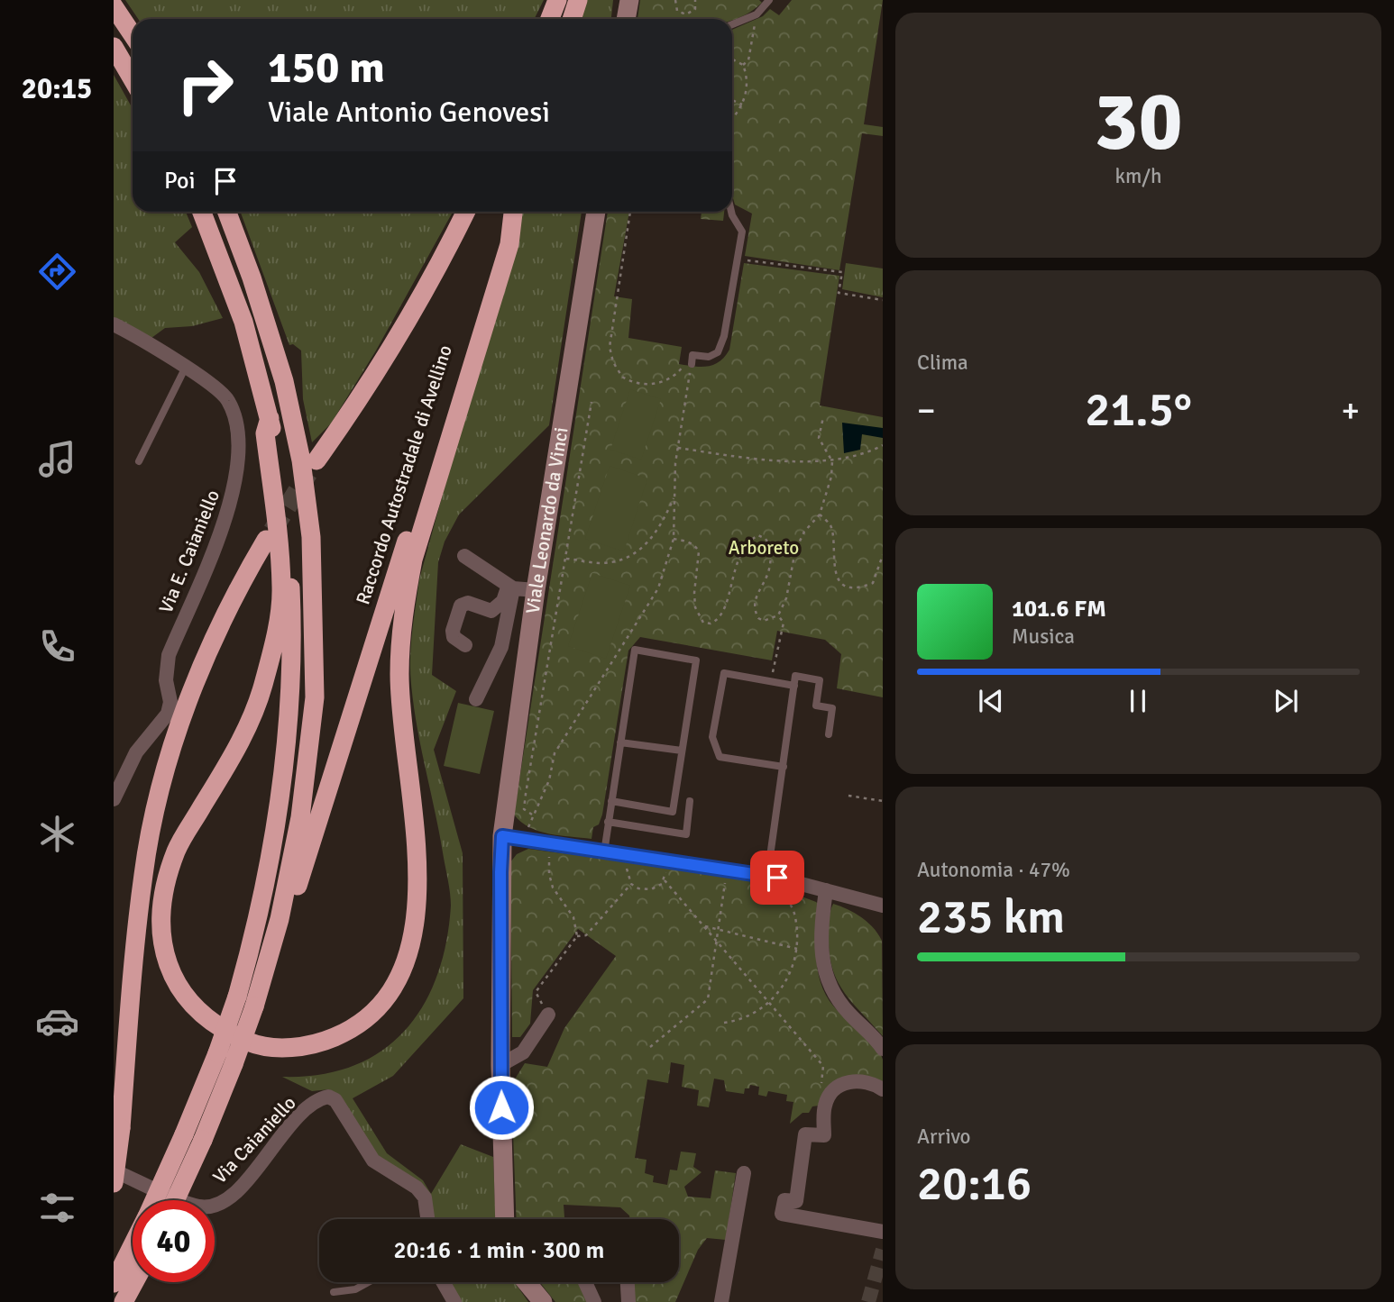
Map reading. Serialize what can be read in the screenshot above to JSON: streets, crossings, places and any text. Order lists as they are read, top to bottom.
{
  "streets": {
    "highway": ["Raccordo Autostradale di Avellino"],
    "street": ["Viale Leonardo da Vinci", "Via E. Caianiello", "Via Caianiello"]
  },
  "parks": ["Arboreto"],
  "page": {
    "tabs": "20:15",
    "tile": [
      ["30", "km/h"],
      "Clima",
      ["Autonomia · 47%", "235 km"],
      ["Arrivo", "20:16"]
    ],
    "turn": ["150 m", "Viale Antonio Genovesi"],
    "then": "Poi",
    "heat": ["−", "21.5°", "+"],
    "song": ["101.6 FM", "Musica"],
    "limit": "40",
    "trip": "20:16 · 1 min · 300 m"
  }
}
